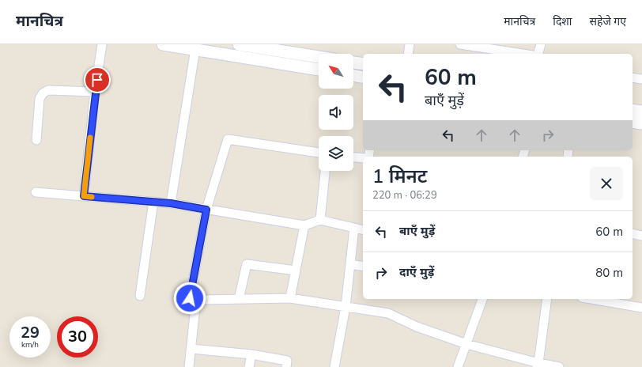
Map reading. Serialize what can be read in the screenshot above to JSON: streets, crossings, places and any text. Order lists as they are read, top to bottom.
{
  "north": "top left",
  "page": {
    "header": "मानचित्र",
    "nav": ["मानचित्र", "दिशा", "सहेजे गए"],
    "turn": ["60 m", "बाएँ मुड़ें"],
    "heading": ["1 मिनट", "220 m · 06:29"],
    "list": [
      {
        "name": "बाएँ मुड़ें",
        "value": "60 m"
      },
      {
        "name": "दाएँ मुड़ें",
        "value": "80 m"
      }
    ],
    "speed": "29 km/h",
    "limit": "30"
  }
}
